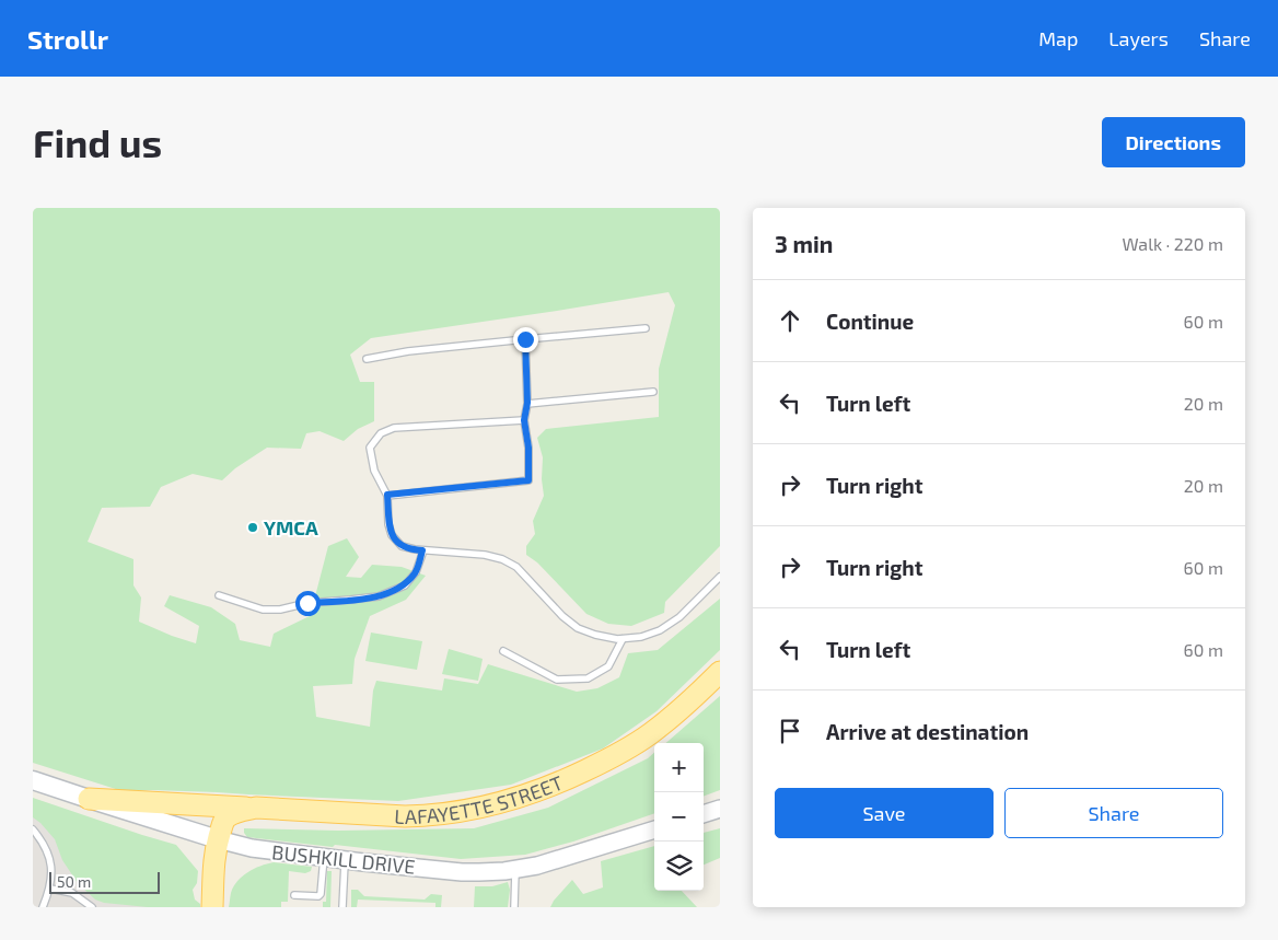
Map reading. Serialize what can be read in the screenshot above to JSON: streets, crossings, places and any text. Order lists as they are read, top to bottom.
{
  "streets": {
    "main road": ["LAFAYETTE STREET", "BUSHKILL DRIVE"]
  },
  "crossings": [
    ["LAFAYETTE STREET", "BUSHKILL DRIVE"]
  ],
  "places": ["YMCA"],
  "scale_bar": "50 m",
  "page": {
    "header": "Strollr",
    "nav": ["Map", "Layers", "Share"],
    "buttons": [
      "Directions",
      ["Save", "Share"]
    ],
    "title": "Find us",
    "heading": ["3 min", "Walk · 220 m"],
    "list": [
      ["Continue", "60 m"],
      ["Turn left", "20 m"],
      ["Turn right", "20 m"],
      ["Turn right", "60 m"],
      ["Turn left", "60 m"],
      "Arrive at destination"
    ],
    "map_buttons": ["+", "−"],
    "scale": "50 m"
  }
}
